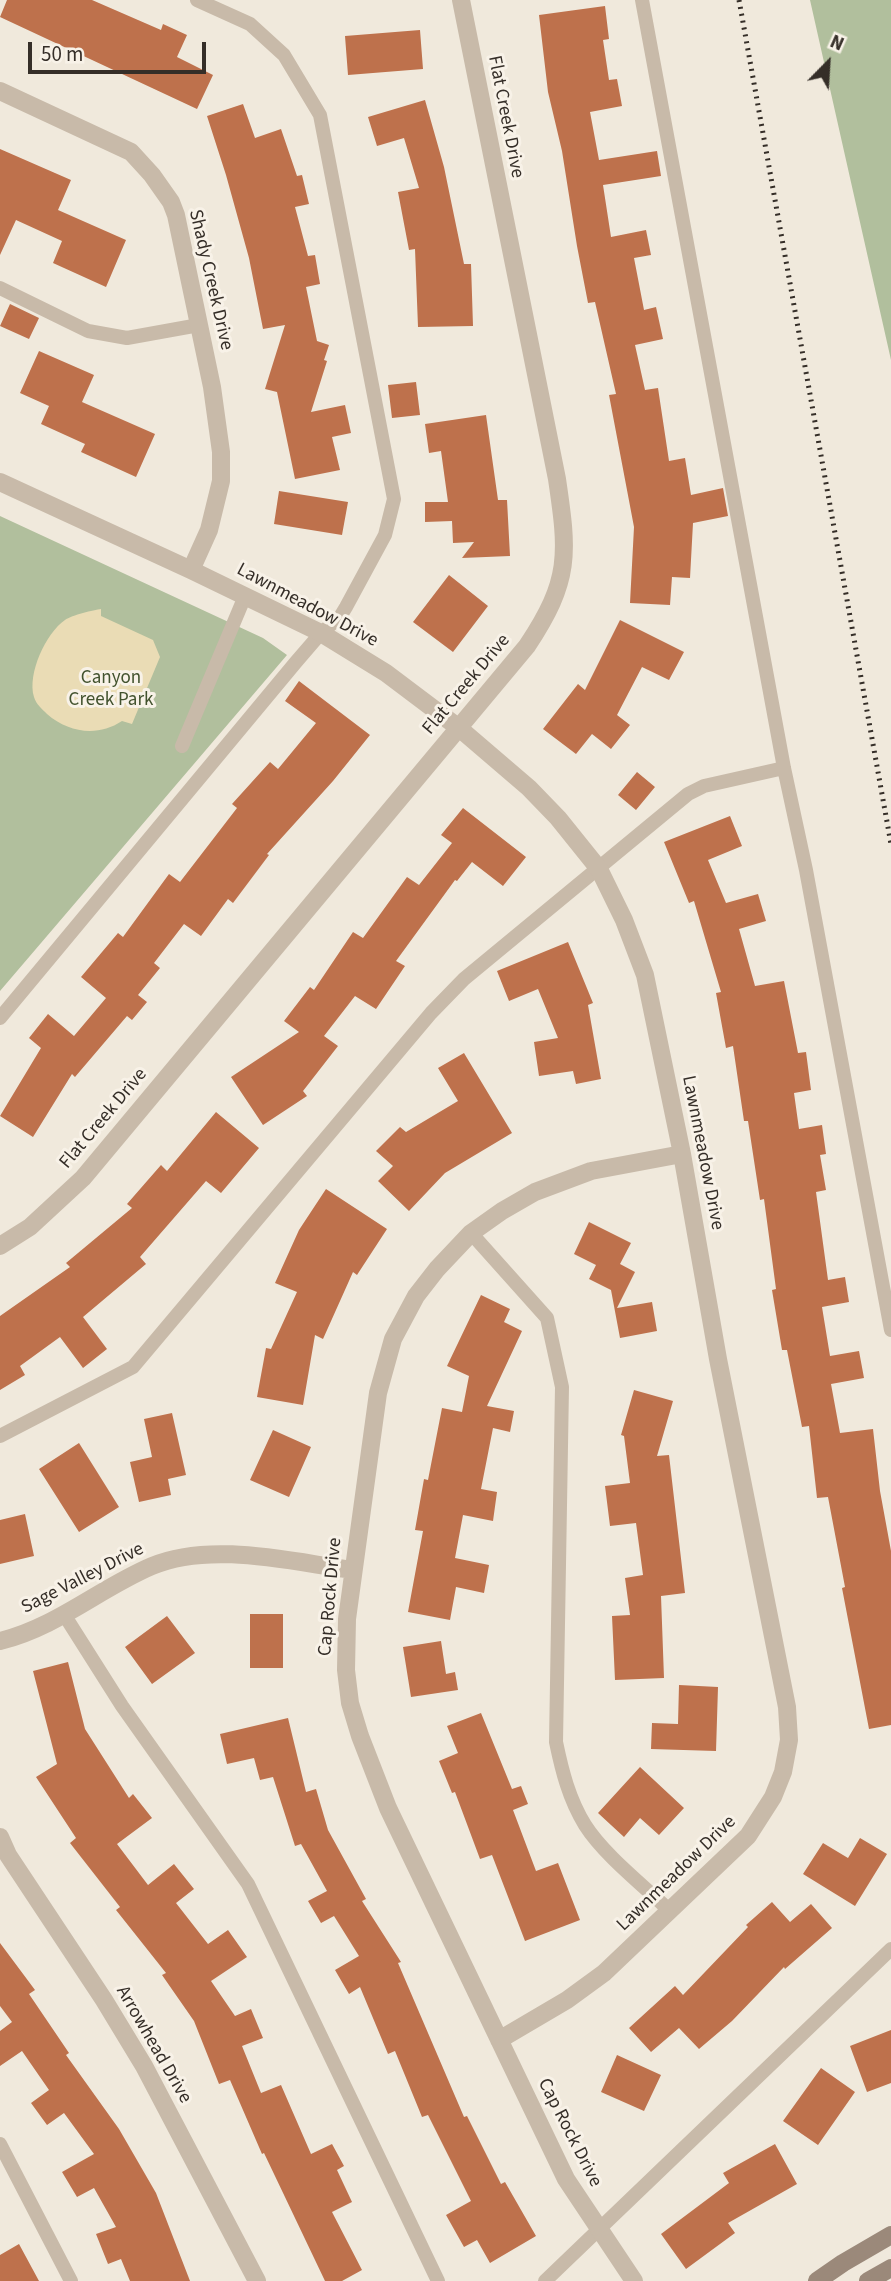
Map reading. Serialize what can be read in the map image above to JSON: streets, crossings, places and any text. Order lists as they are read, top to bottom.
{
  "streets": {
    "street": [
      "Flat Creek Drive",
      "Shady Creek Drive",
      "Lawnmeadow Drive",
      "Sage Valley Drive",
      "Cap Rock Drive",
      "Arrowhead Drive"
    ]
  },
  "crossings": [
    ["Flat Creek Drive", "Lawnmeadow Drive"],
    ["Shady Creek Drive", "Lawnmeadow Drive"],
    ["Lawnmeadow Drive", "Cap Rock Drive"],
    ["Sage Valley Drive", "Cap Rock Drive"]
  ],
  "parks": ["Canyon Creek Park"],
  "scale_bar": "50 m",
  "north": "top right"
}
